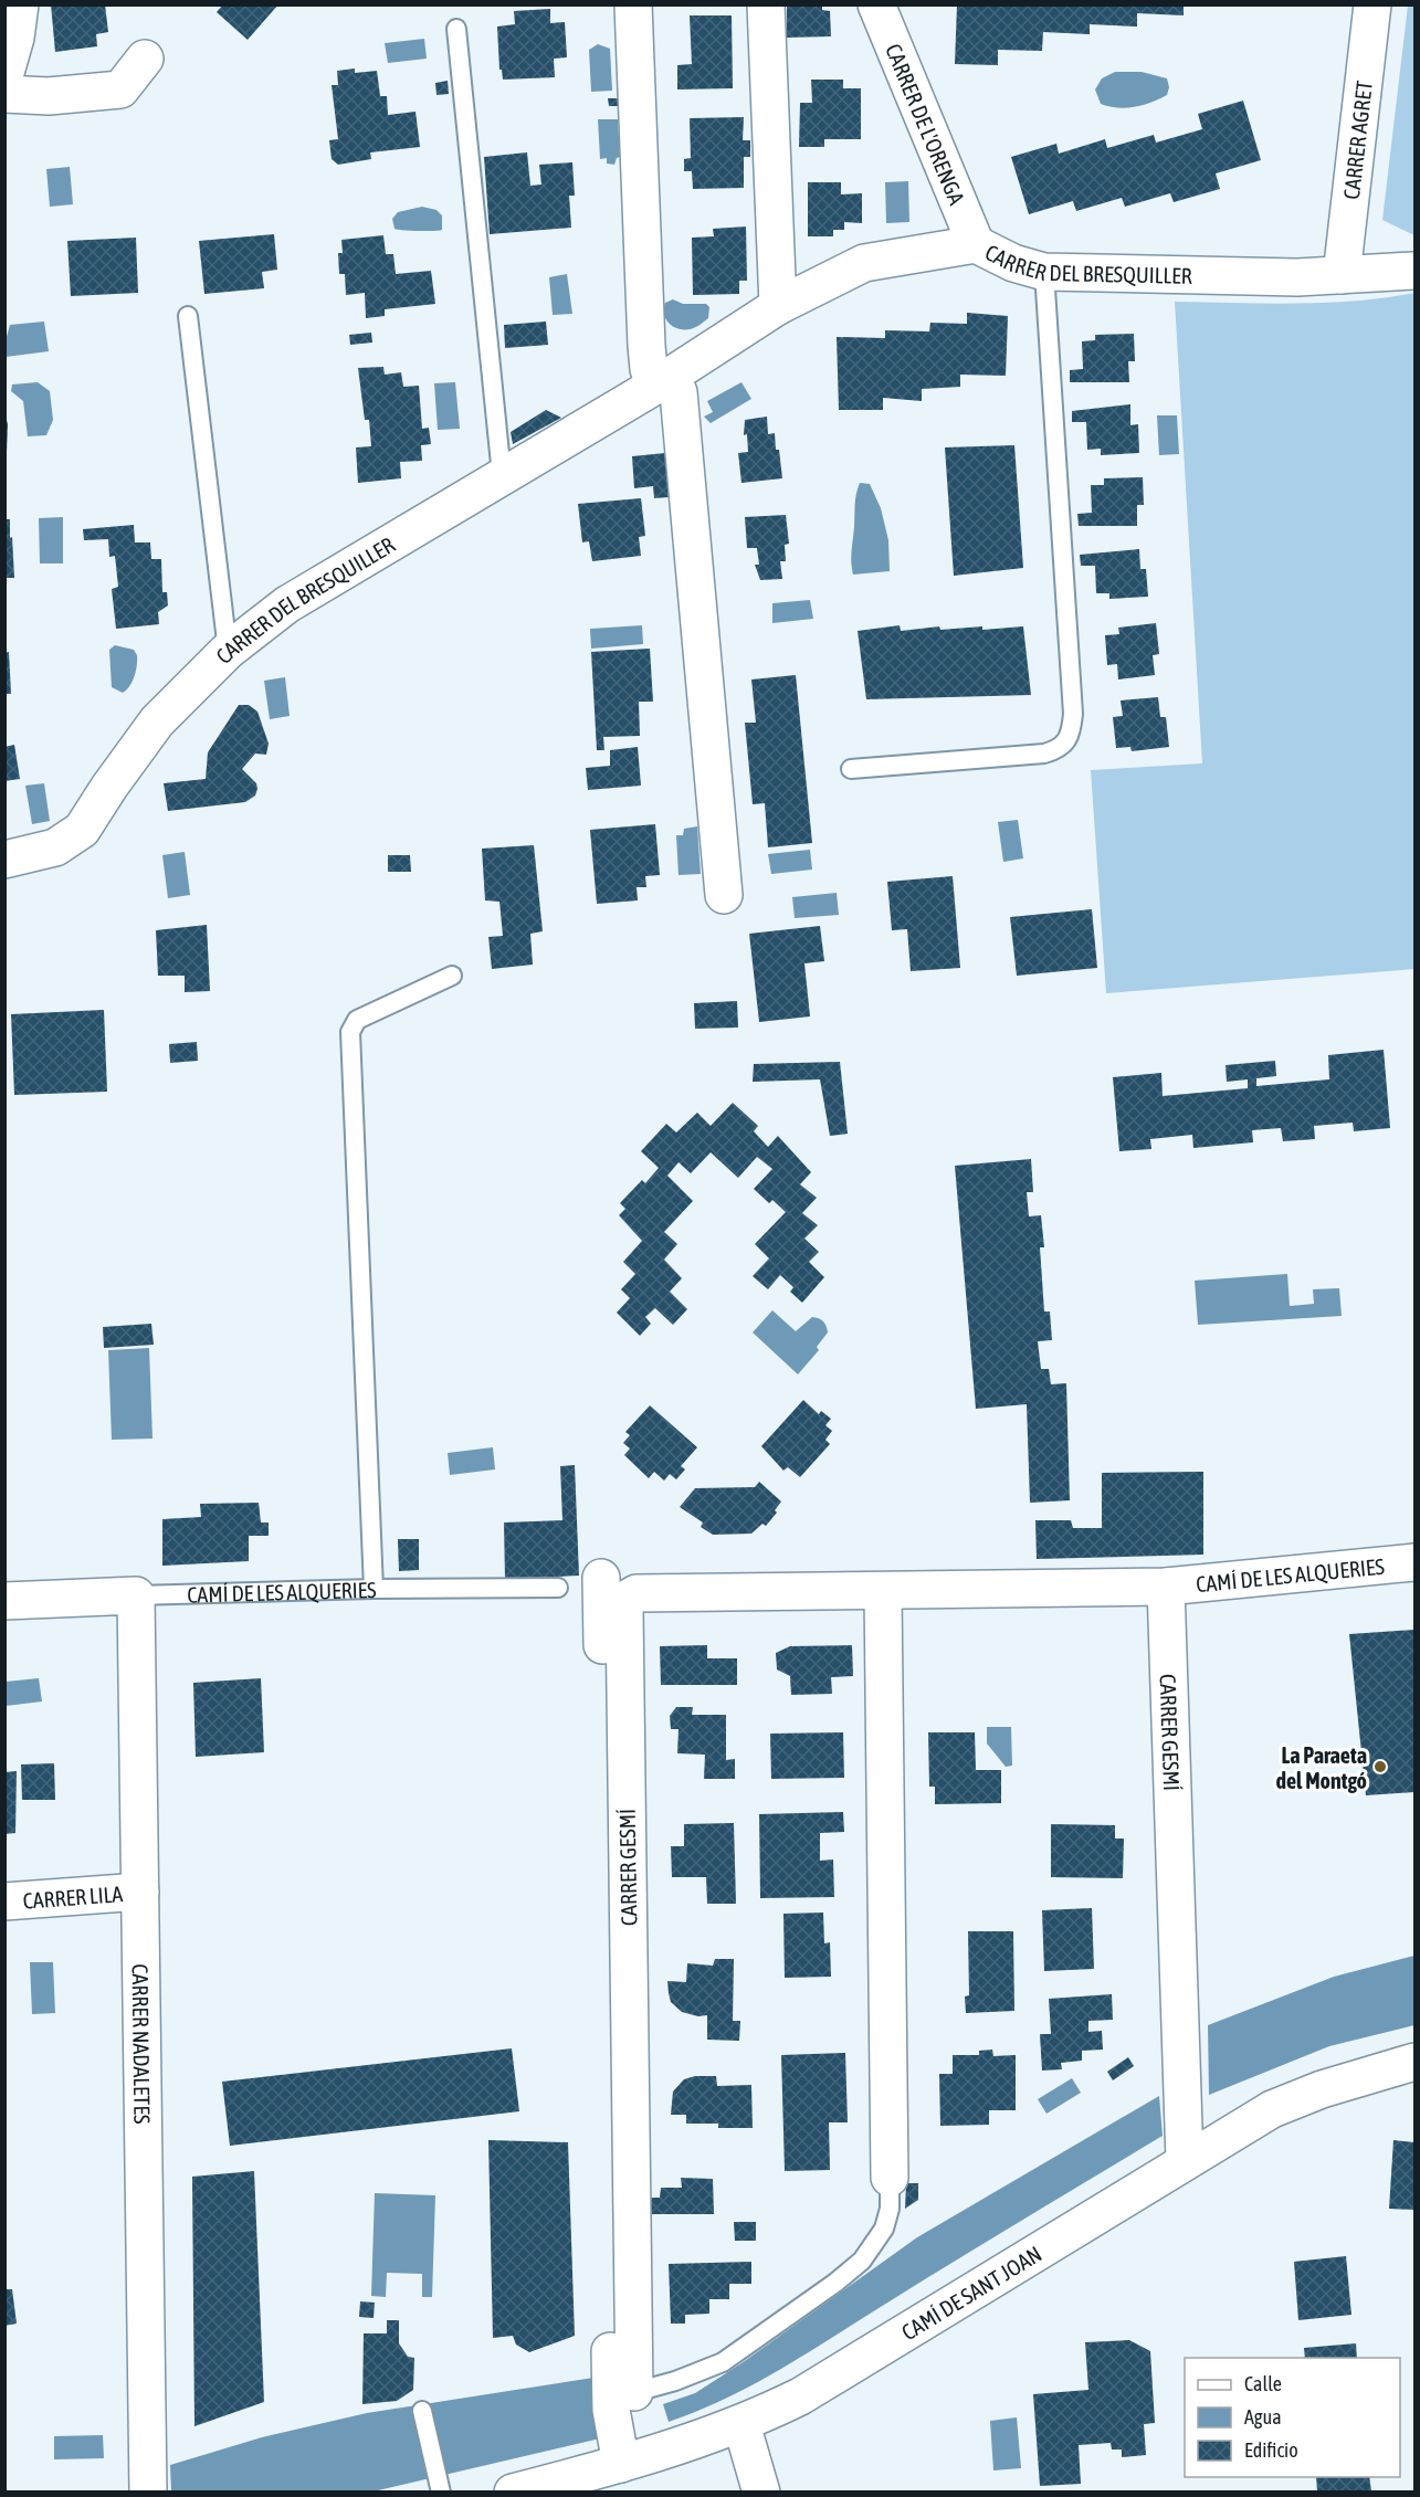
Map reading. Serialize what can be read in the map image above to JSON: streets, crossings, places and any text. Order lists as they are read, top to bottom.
{
  "streets": {
    "street": [
      "CARRER DE L'ORENGA",
      "CARRER AGRET",
      "CARRER DEL BRESQUILLER",
      "CAMÍ DE LES ALQUERIES",
      "CARRER GESMÍ",
      "CARRER LILA",
      "CARRER NADALETES",
      "CAMÍ DE SANT JOAN"
    ]
  },
  "crossings": [
    ["CARRER DE L'ORENGA", "CARRER DEL BRESQUILLER"],
    ["CARRER AGRET", "CARRER DEL BRESQUILLER"],
    ["CAMÍ DE LES ALQUERIES", "CARRER GESMÍ"],
    ["CAMÍ DE LES ALQUERIES", "CARRER NADALETES"],
    ["CARRER GESMÍ", "CAMÍ DE SANT JOAN"],
    ["CARRER LILA", "CARRER NADALETES"]
  ],
  "places": ["La Paraeta del Montgó"],
  "legend": ["Calle", "Agua", "Edificio"]
}
